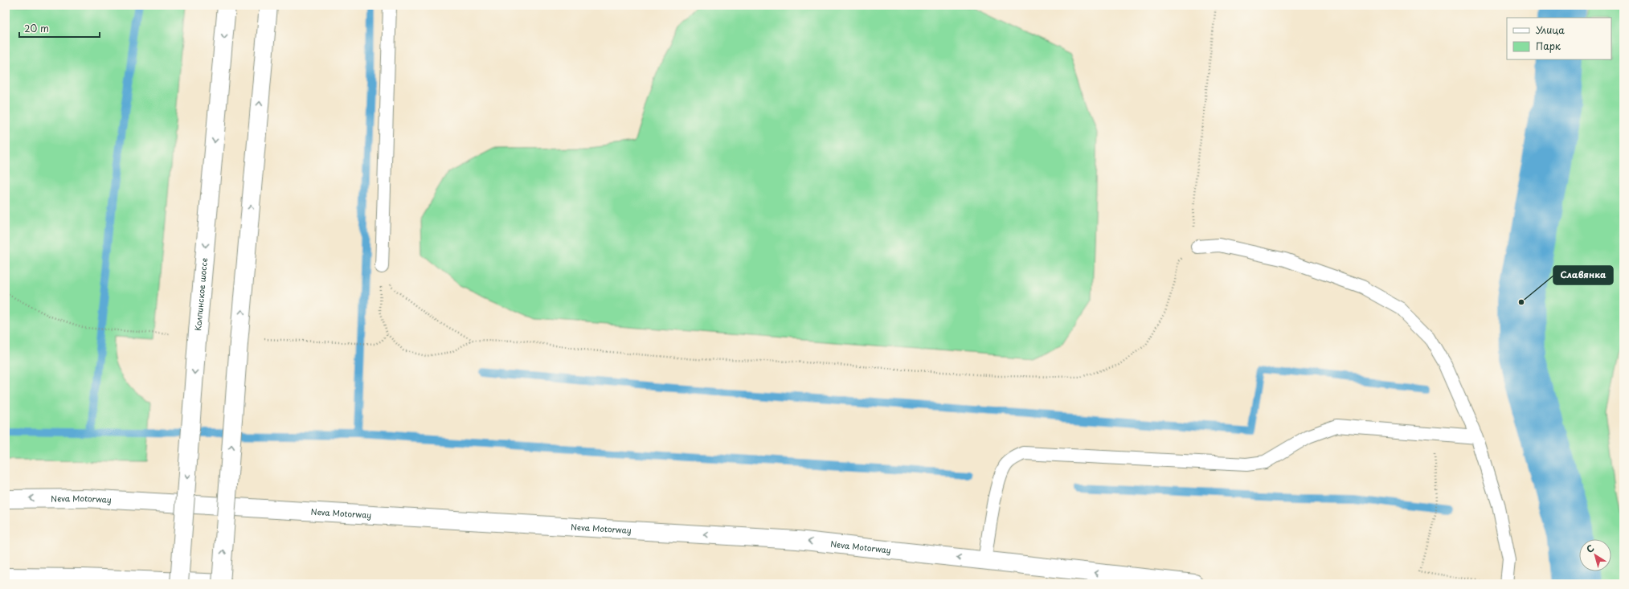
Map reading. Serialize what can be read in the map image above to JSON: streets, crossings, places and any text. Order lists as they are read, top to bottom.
{
  "streets": {
    "main road": ["Колпинское шоссе", "Neva Motorway"]
  },
  "one_way": ["Neva Motorway"],
  "places": ["Славянка"],
  "legend": ["Улица", "Парк"],
  "scale_bar": "20 m",
  "north": "top left"
}
